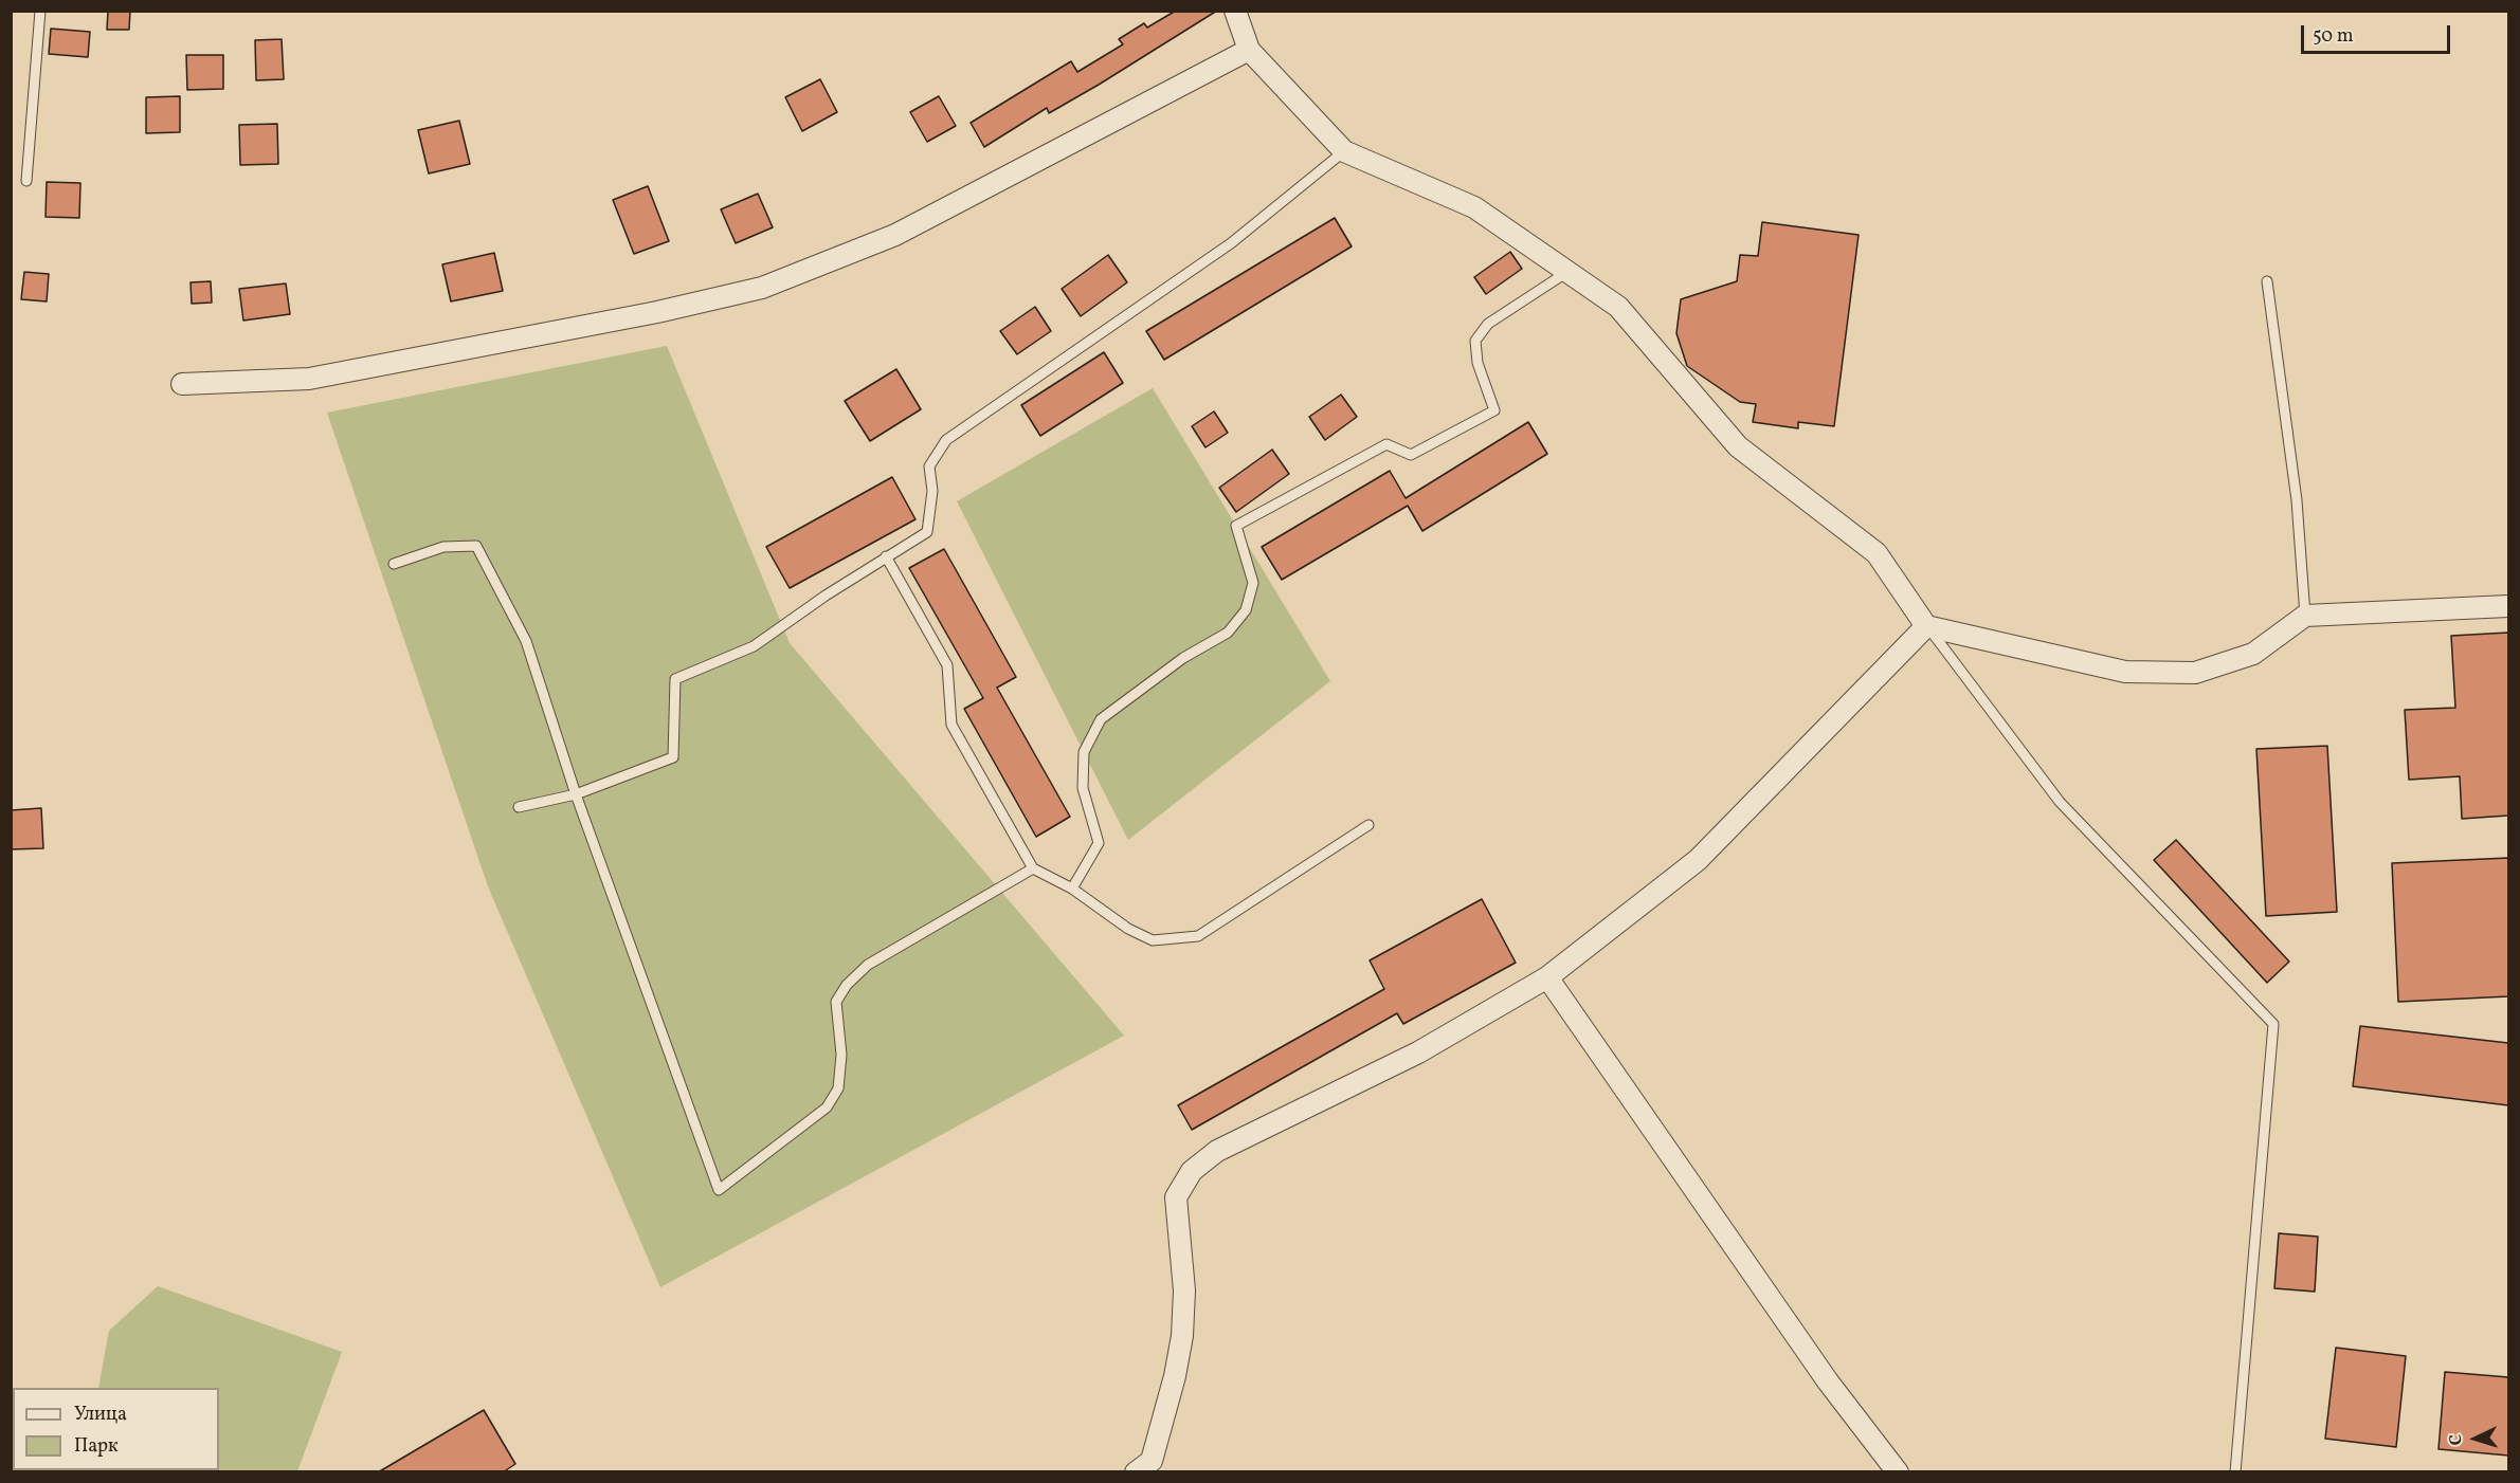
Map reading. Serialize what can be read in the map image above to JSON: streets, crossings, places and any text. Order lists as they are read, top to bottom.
{
  "legend": ["Улица", "Парк"],
  "scale_bar": "50 m",
  "north": "left"
}
